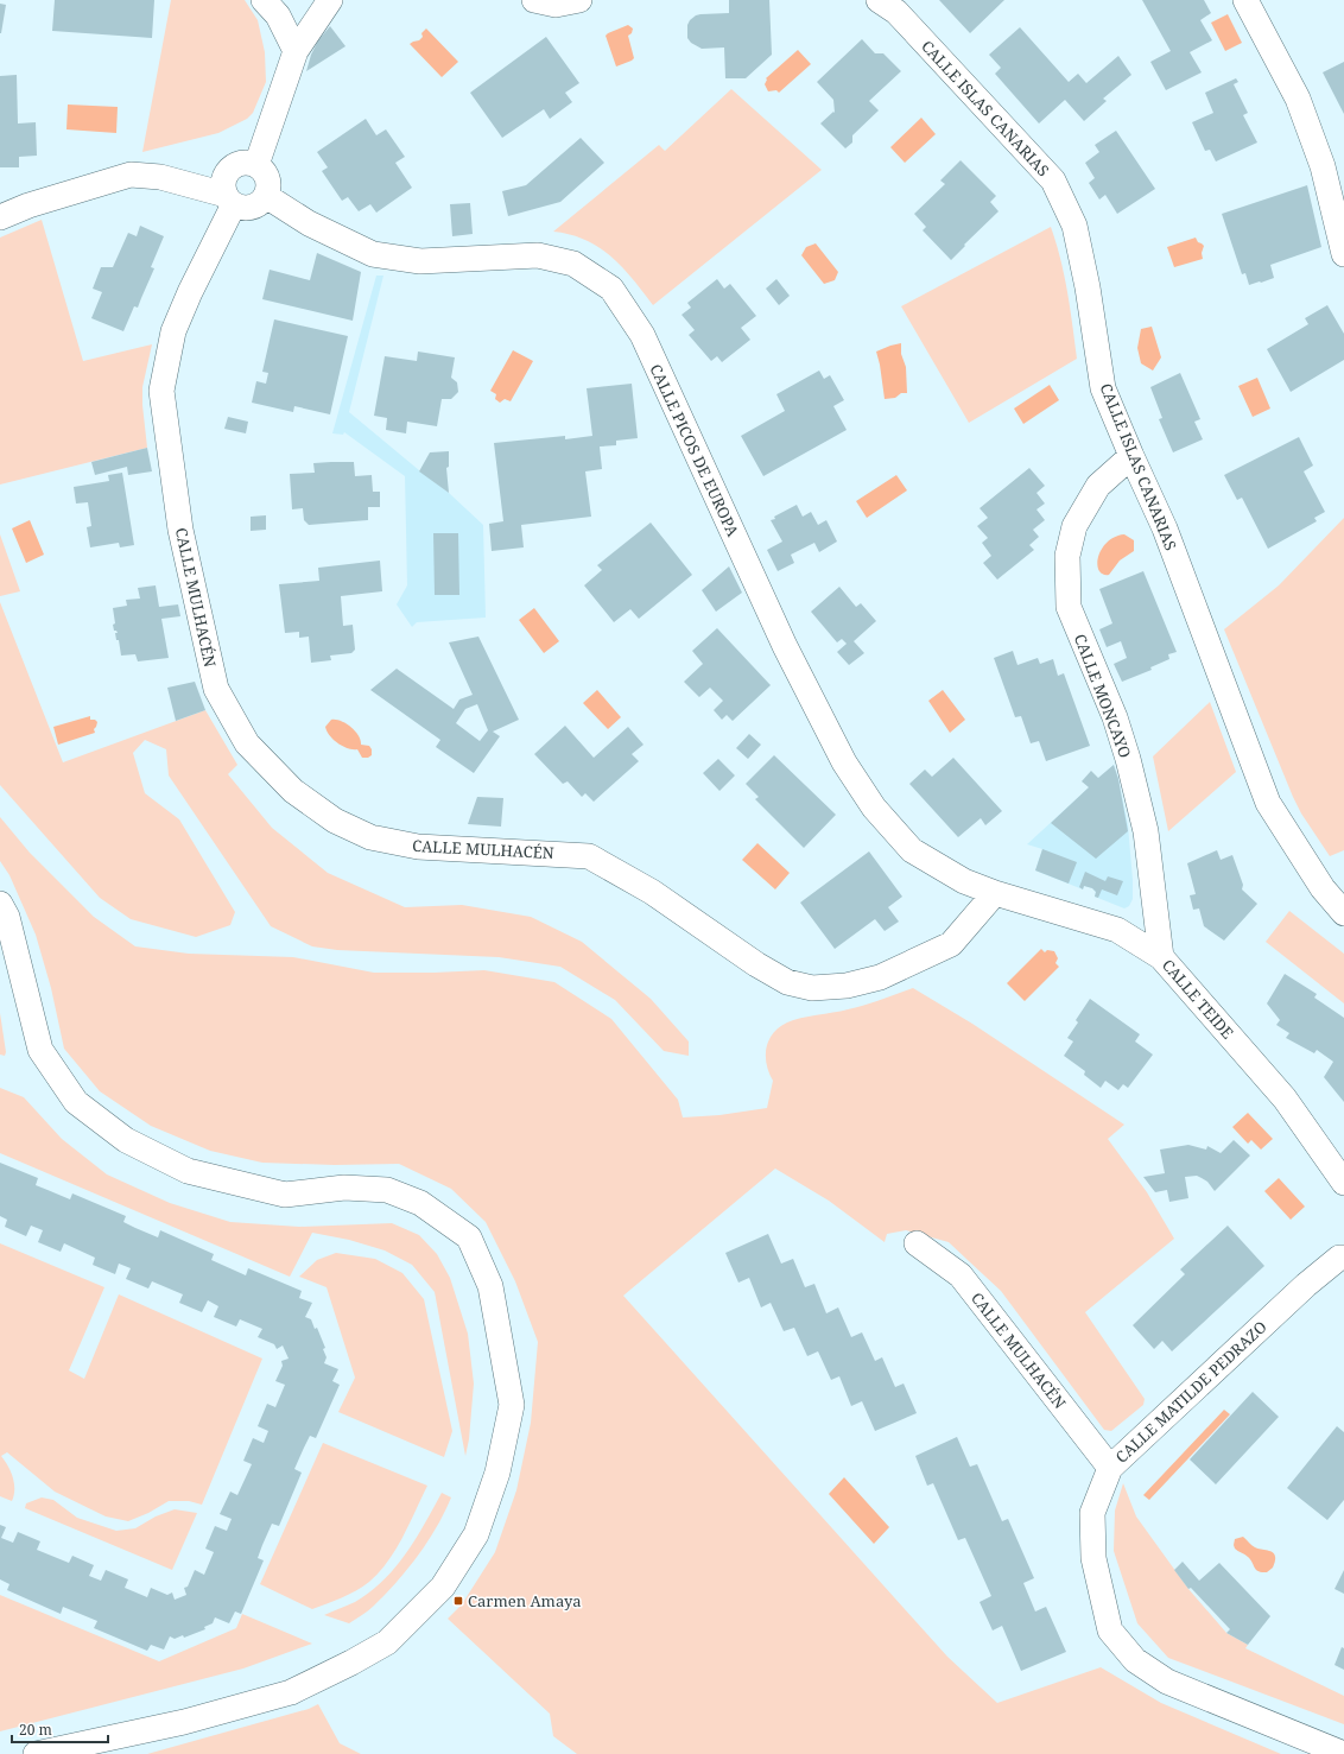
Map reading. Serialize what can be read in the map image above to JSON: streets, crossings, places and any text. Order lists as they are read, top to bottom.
{
  "streets": {
    "street": [
      "CALLE ISLAS CANARIAS",
      "CALLE PICOS DE EUROPA",
      "CALLE MULHACÉN",
      "CALLE MONCAYO",
      "CALLE TEIDE",
      "CALLE MATILDE PEDRAZO"
    ]
  },
  "crossings": [
    ["CALLE ISLAS CANARIAS", "CALLE MONCAYO"],
    ["CALLE PICOS DE EUROPA", "CALLE MULHACÉN"],
    ["CALLE PICOS DE EUROPA", "CALLE TEIDE"],
    ["CALLE MULHACÉN", "CALLE TEIDE"],
    ["CALLE MULHACÉN", "CALLE MATILDE PEDRAZO"],
    ["CALLE MONCAYO", "CALLE TEIDE"]
  ],
  "places": {
    "transit": ["Carmen Amaya"]
  },
  "scale_bar": "20 m"
}
